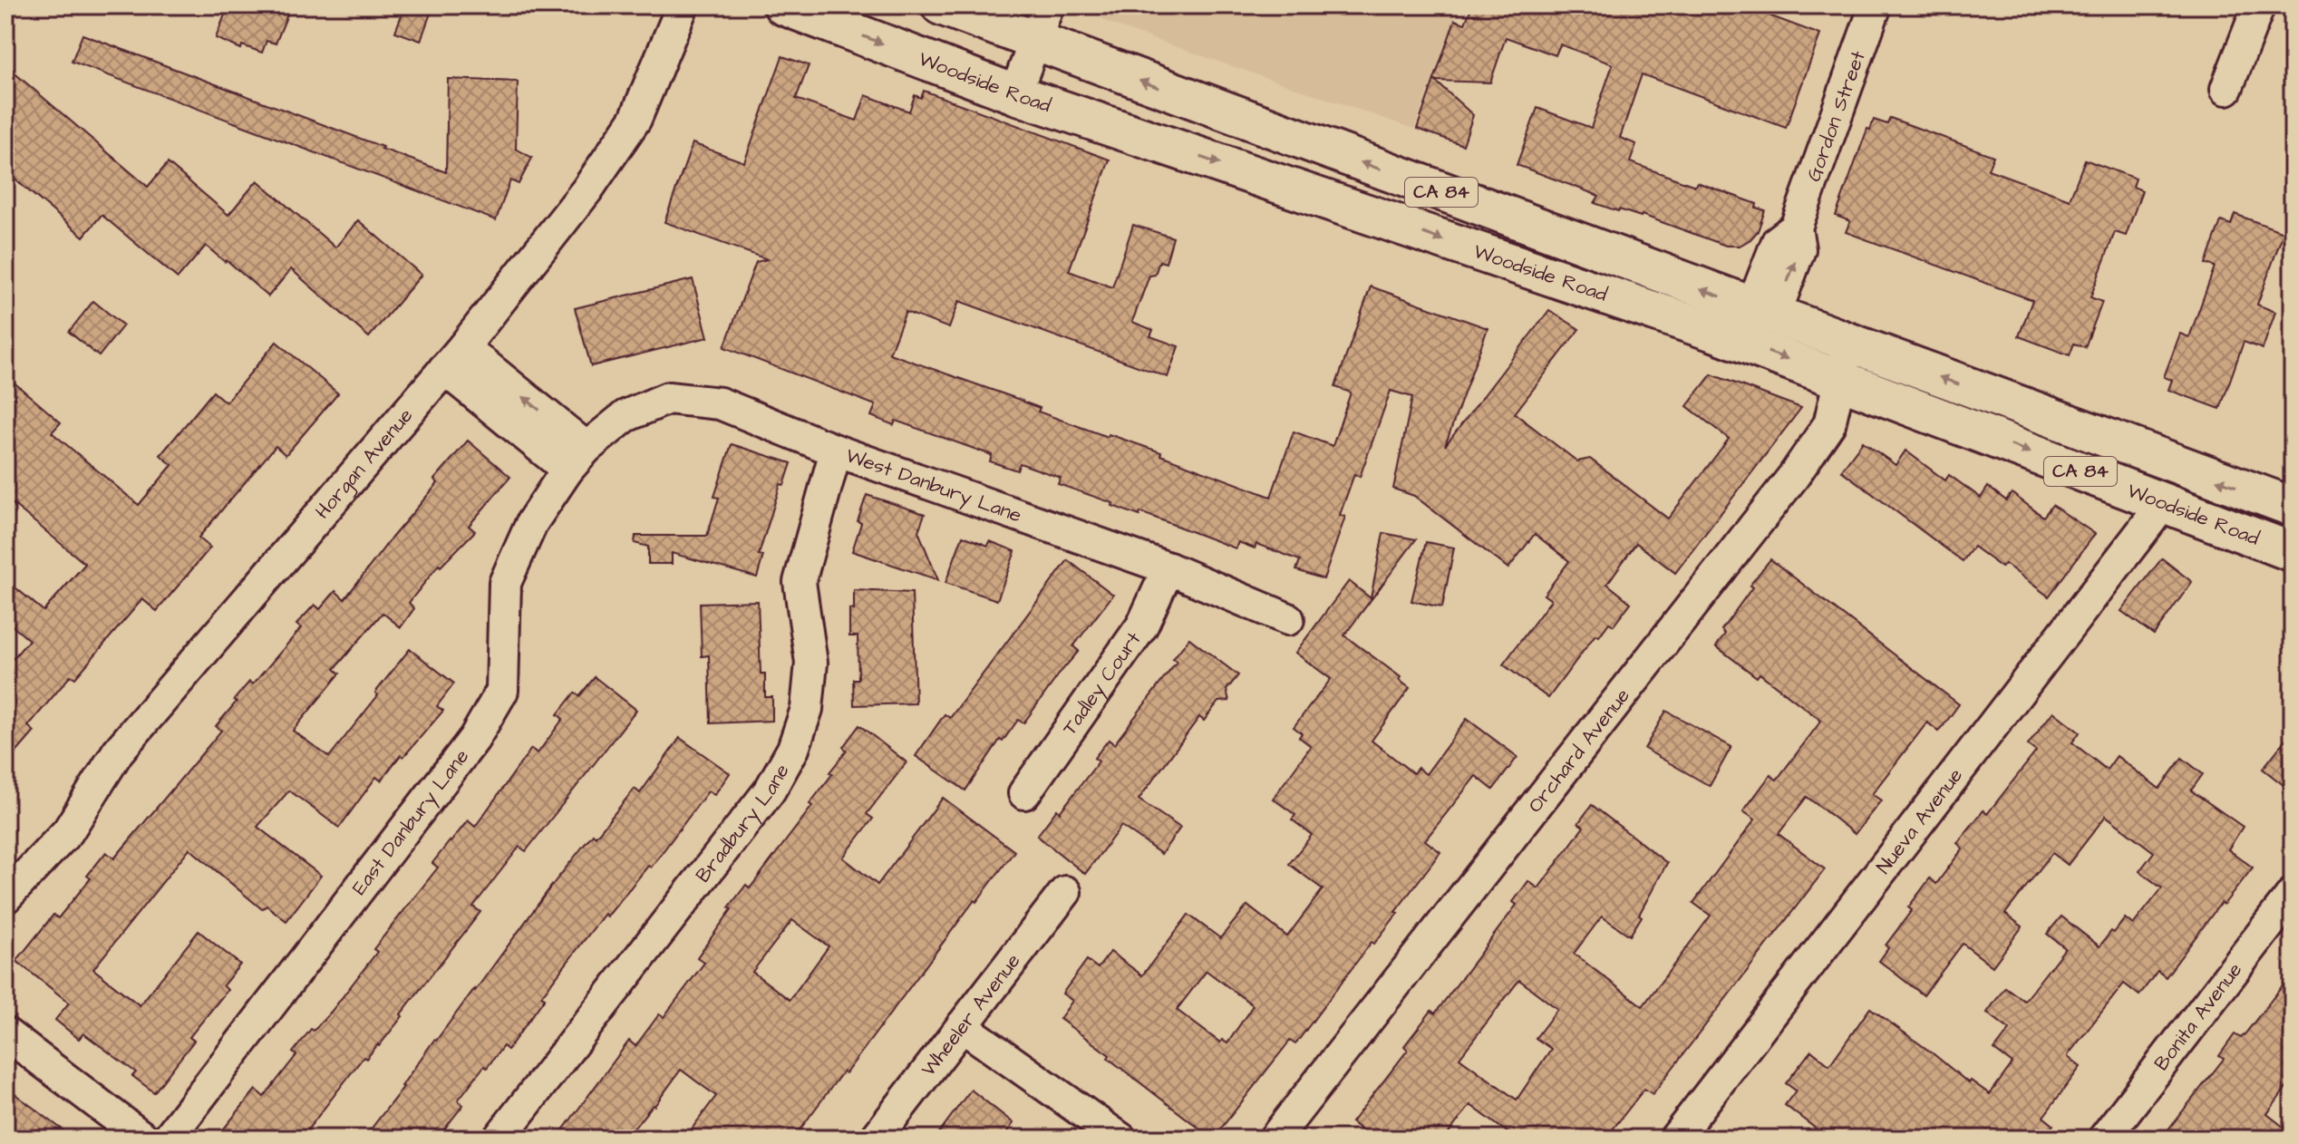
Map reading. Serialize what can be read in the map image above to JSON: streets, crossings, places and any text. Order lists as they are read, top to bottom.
{
  "streets": {
    "main road": ["Woodside Road", "CA 84"],
    "street": [
      "Gordon Street",
      "Horgan Avenue",
      "West Danbury Lane",
      "Tadley Court",
      "Orchard Avenue",
      "Nueva Avenue",
      "East Danbury Lane",
      "Bradbury Lane",
      "Wheeler Avenue",
      "Bonita Avenue"
    ]
  },
  "crossings": [
    ["Woodside Road", "Gordon Street"],
    ["Woodside Road", "Orchard Avenue"],
    ["Woodside Road", "Nueva Avenue"],
    ["West Danbury Lane", "Tadley Court"],
    ["West Danbury Lane", "East Danbury Lane"],
    ["West Danbury Lane", "Bradbury Lane"]
  ]
}
